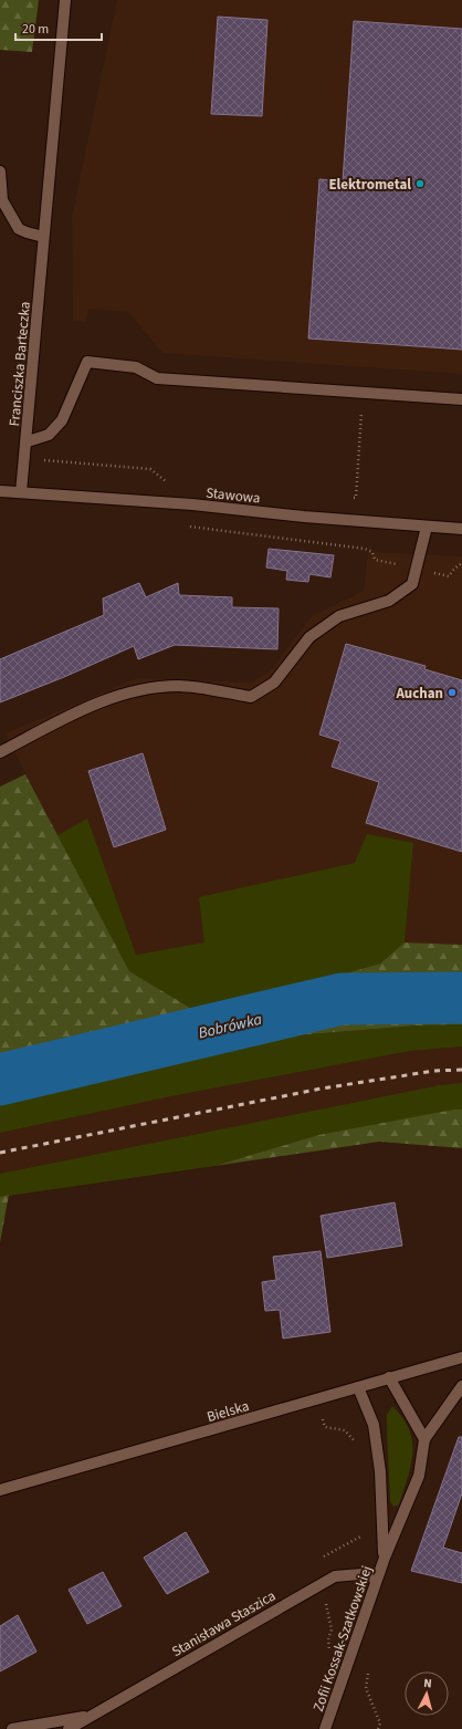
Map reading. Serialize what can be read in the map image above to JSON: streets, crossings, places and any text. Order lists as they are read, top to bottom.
{
  "streets": {
    "street": [
      "Franciszka Barteczka",
      "Stawowa",
      "Bielska",
      "Stanisława Staszica",
      "Zofii Kossak-Szatkowskiej"
    ]
  },
  "crossings": [
    ["Franciszka Barteczka", "Stawowa"],
    ["Stanisława Staszica", "Zofii Kossak-Szatkowskiej"]
  ],
  "water": ["Bobrówka"],
  "places": ["Elektrometal", "Auchan"],
  "scale_bar": "20 m",
  "north": "top"
}
